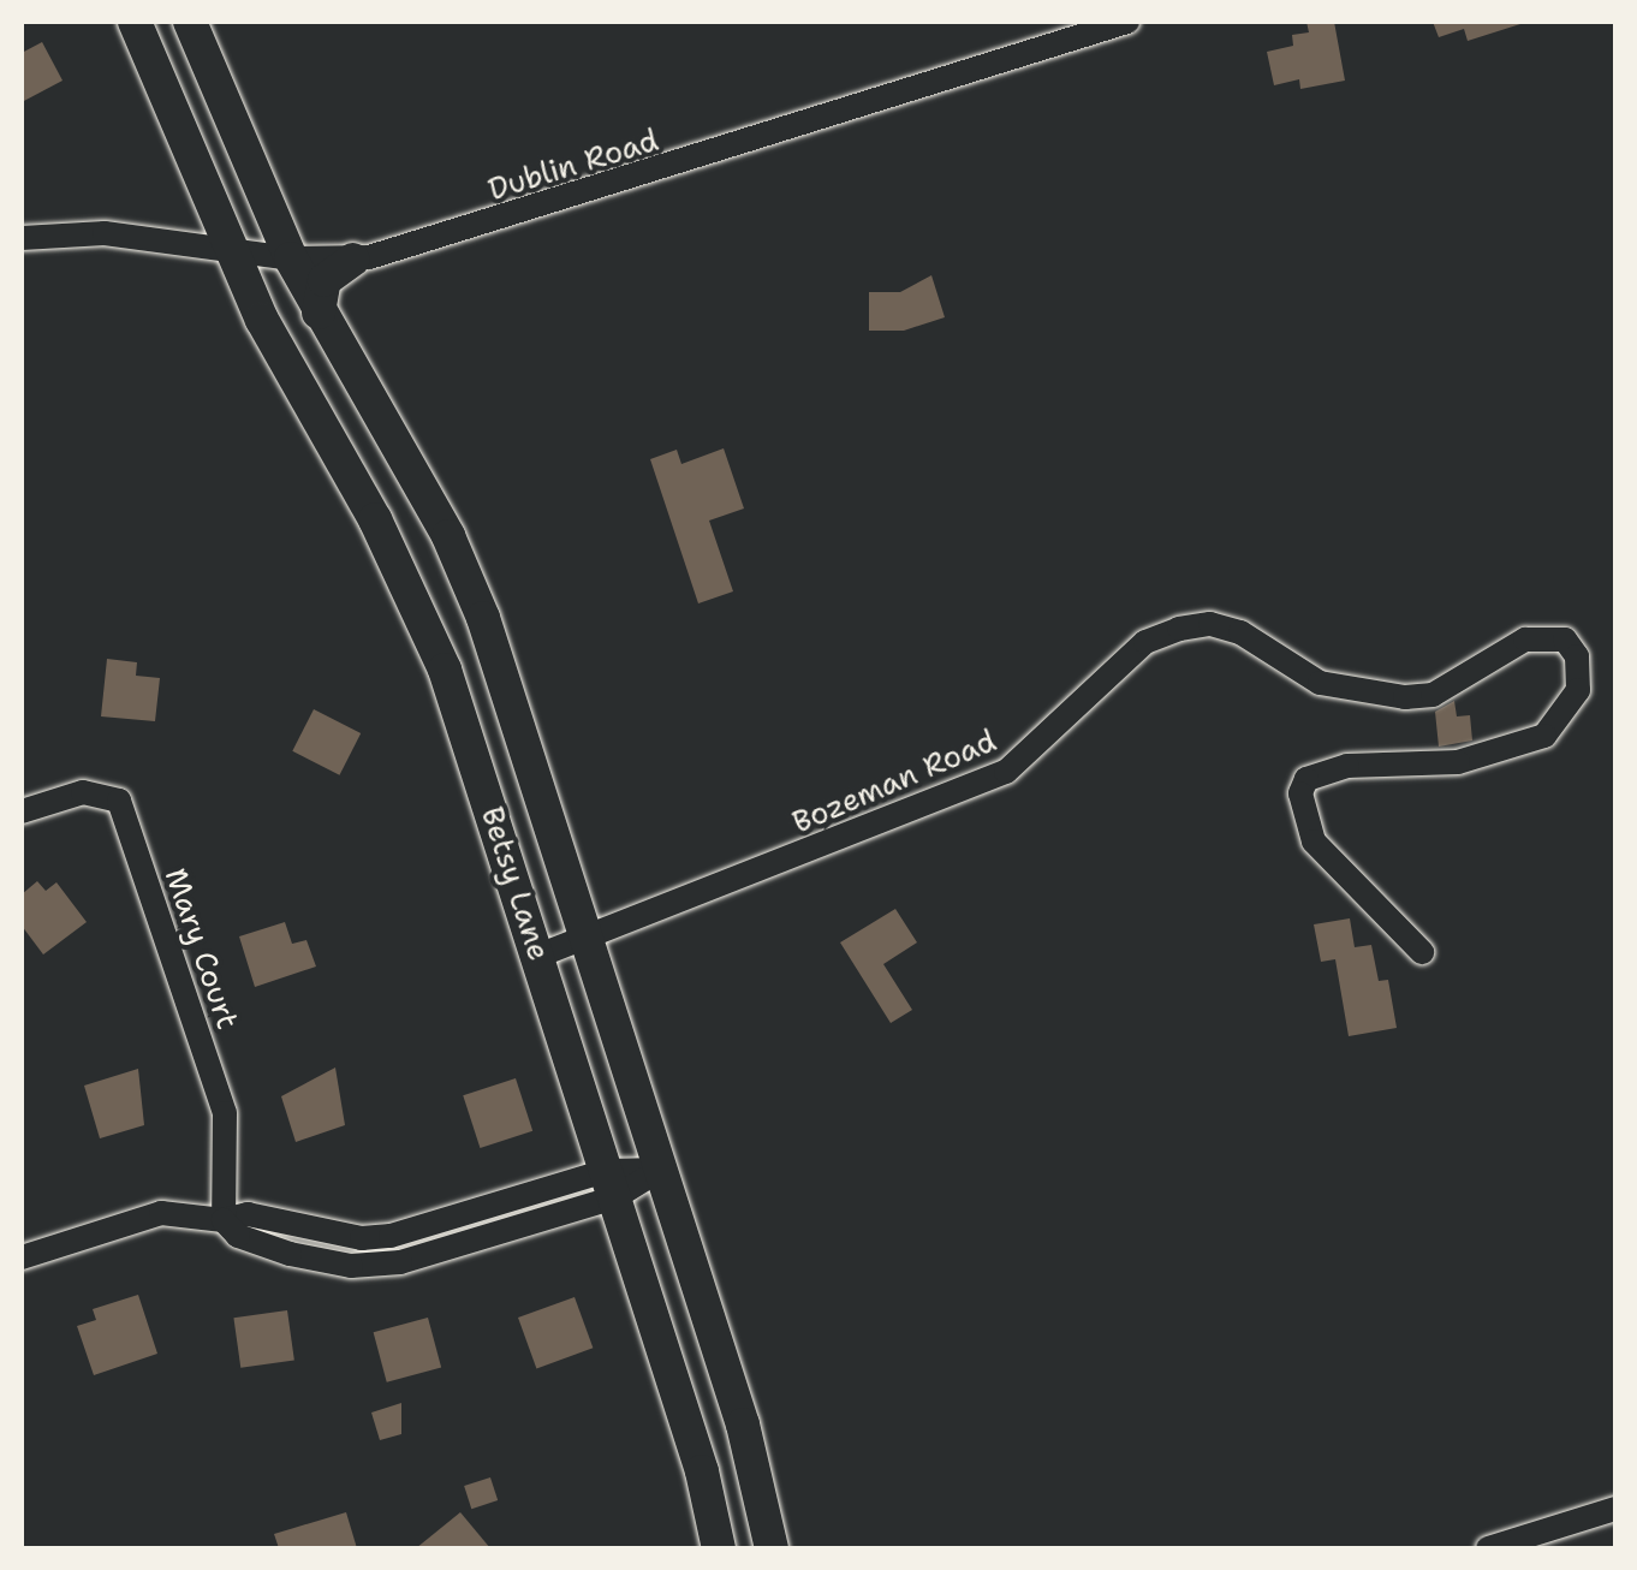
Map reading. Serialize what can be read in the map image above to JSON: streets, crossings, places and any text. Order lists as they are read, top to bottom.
{
  "streets": {
    "main road": ["Betsy Lane"],
    "street": ["Dublin Road", "Bozeman Road", "Mary Court"]
  },
  "crossings": [
    ["Dublin Road", "Betsy Lane"],
    ["Bozeman Road", "Betsy Lane"]
  ]
}
